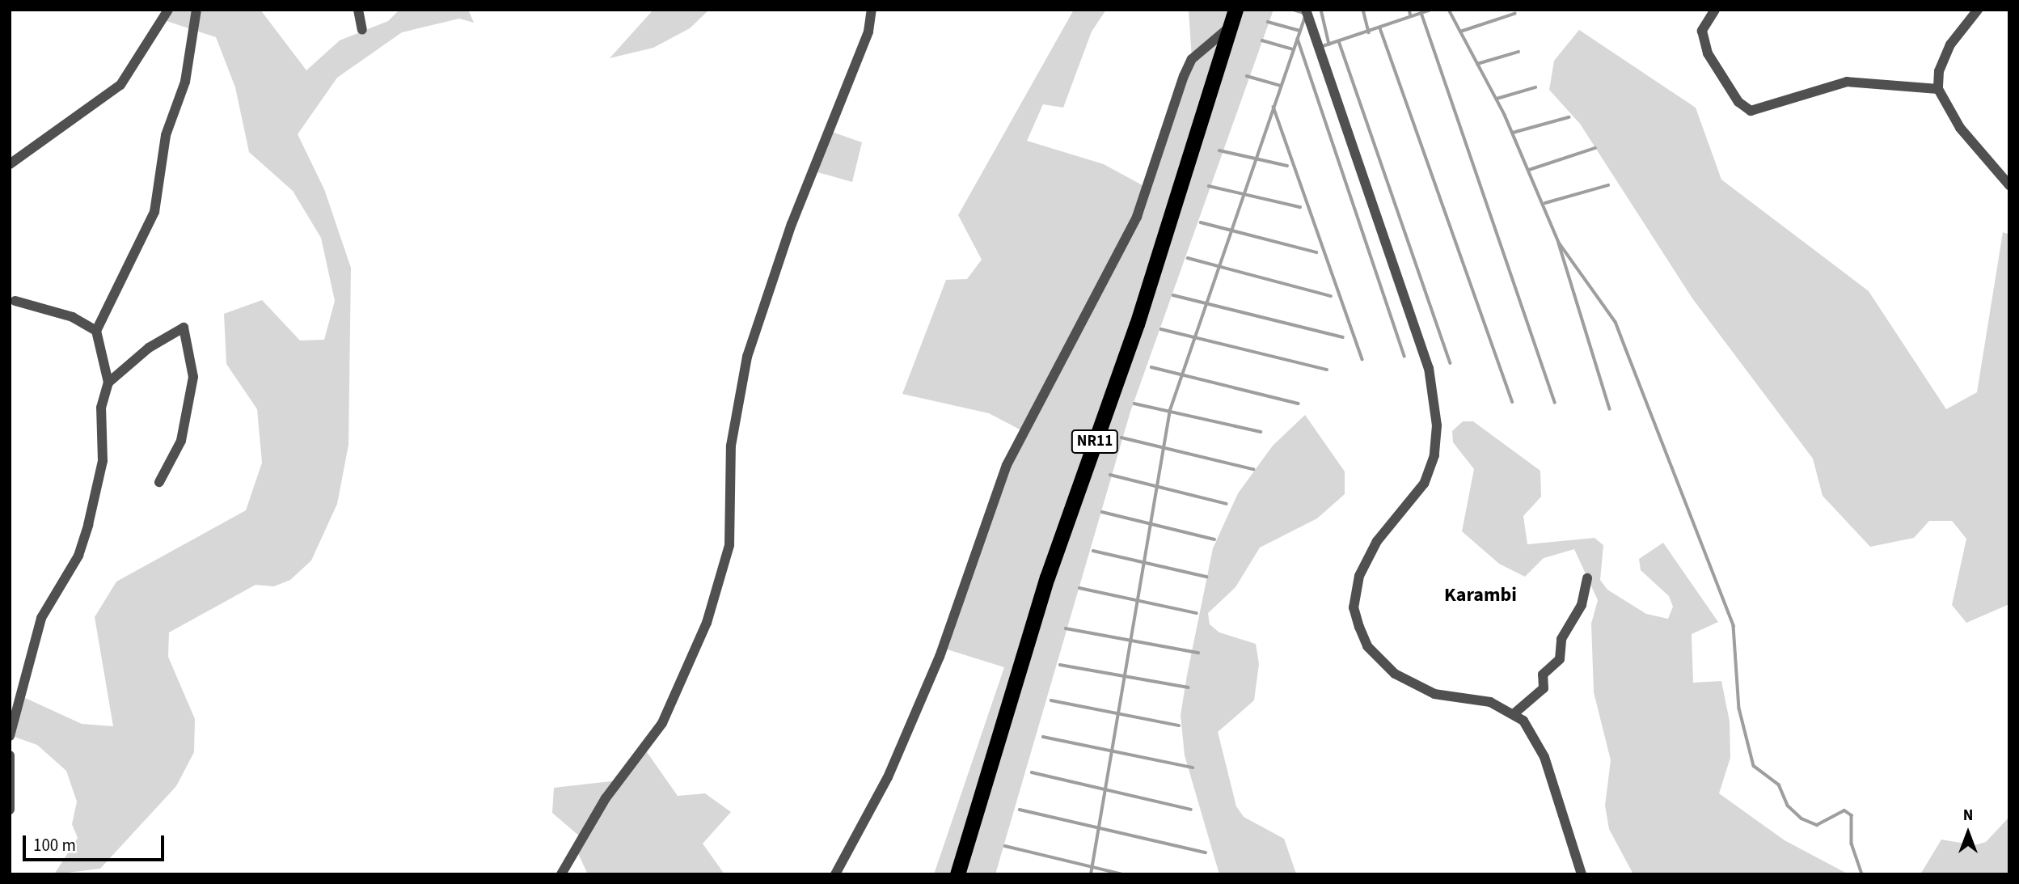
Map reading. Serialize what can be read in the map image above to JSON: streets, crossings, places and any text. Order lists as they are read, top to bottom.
{
  "streets": {
    "highway": ["NR11"]
  },
  "districts": ["Karambi"],
  "scale_bar": "100 m",
  "north": "top"
}
